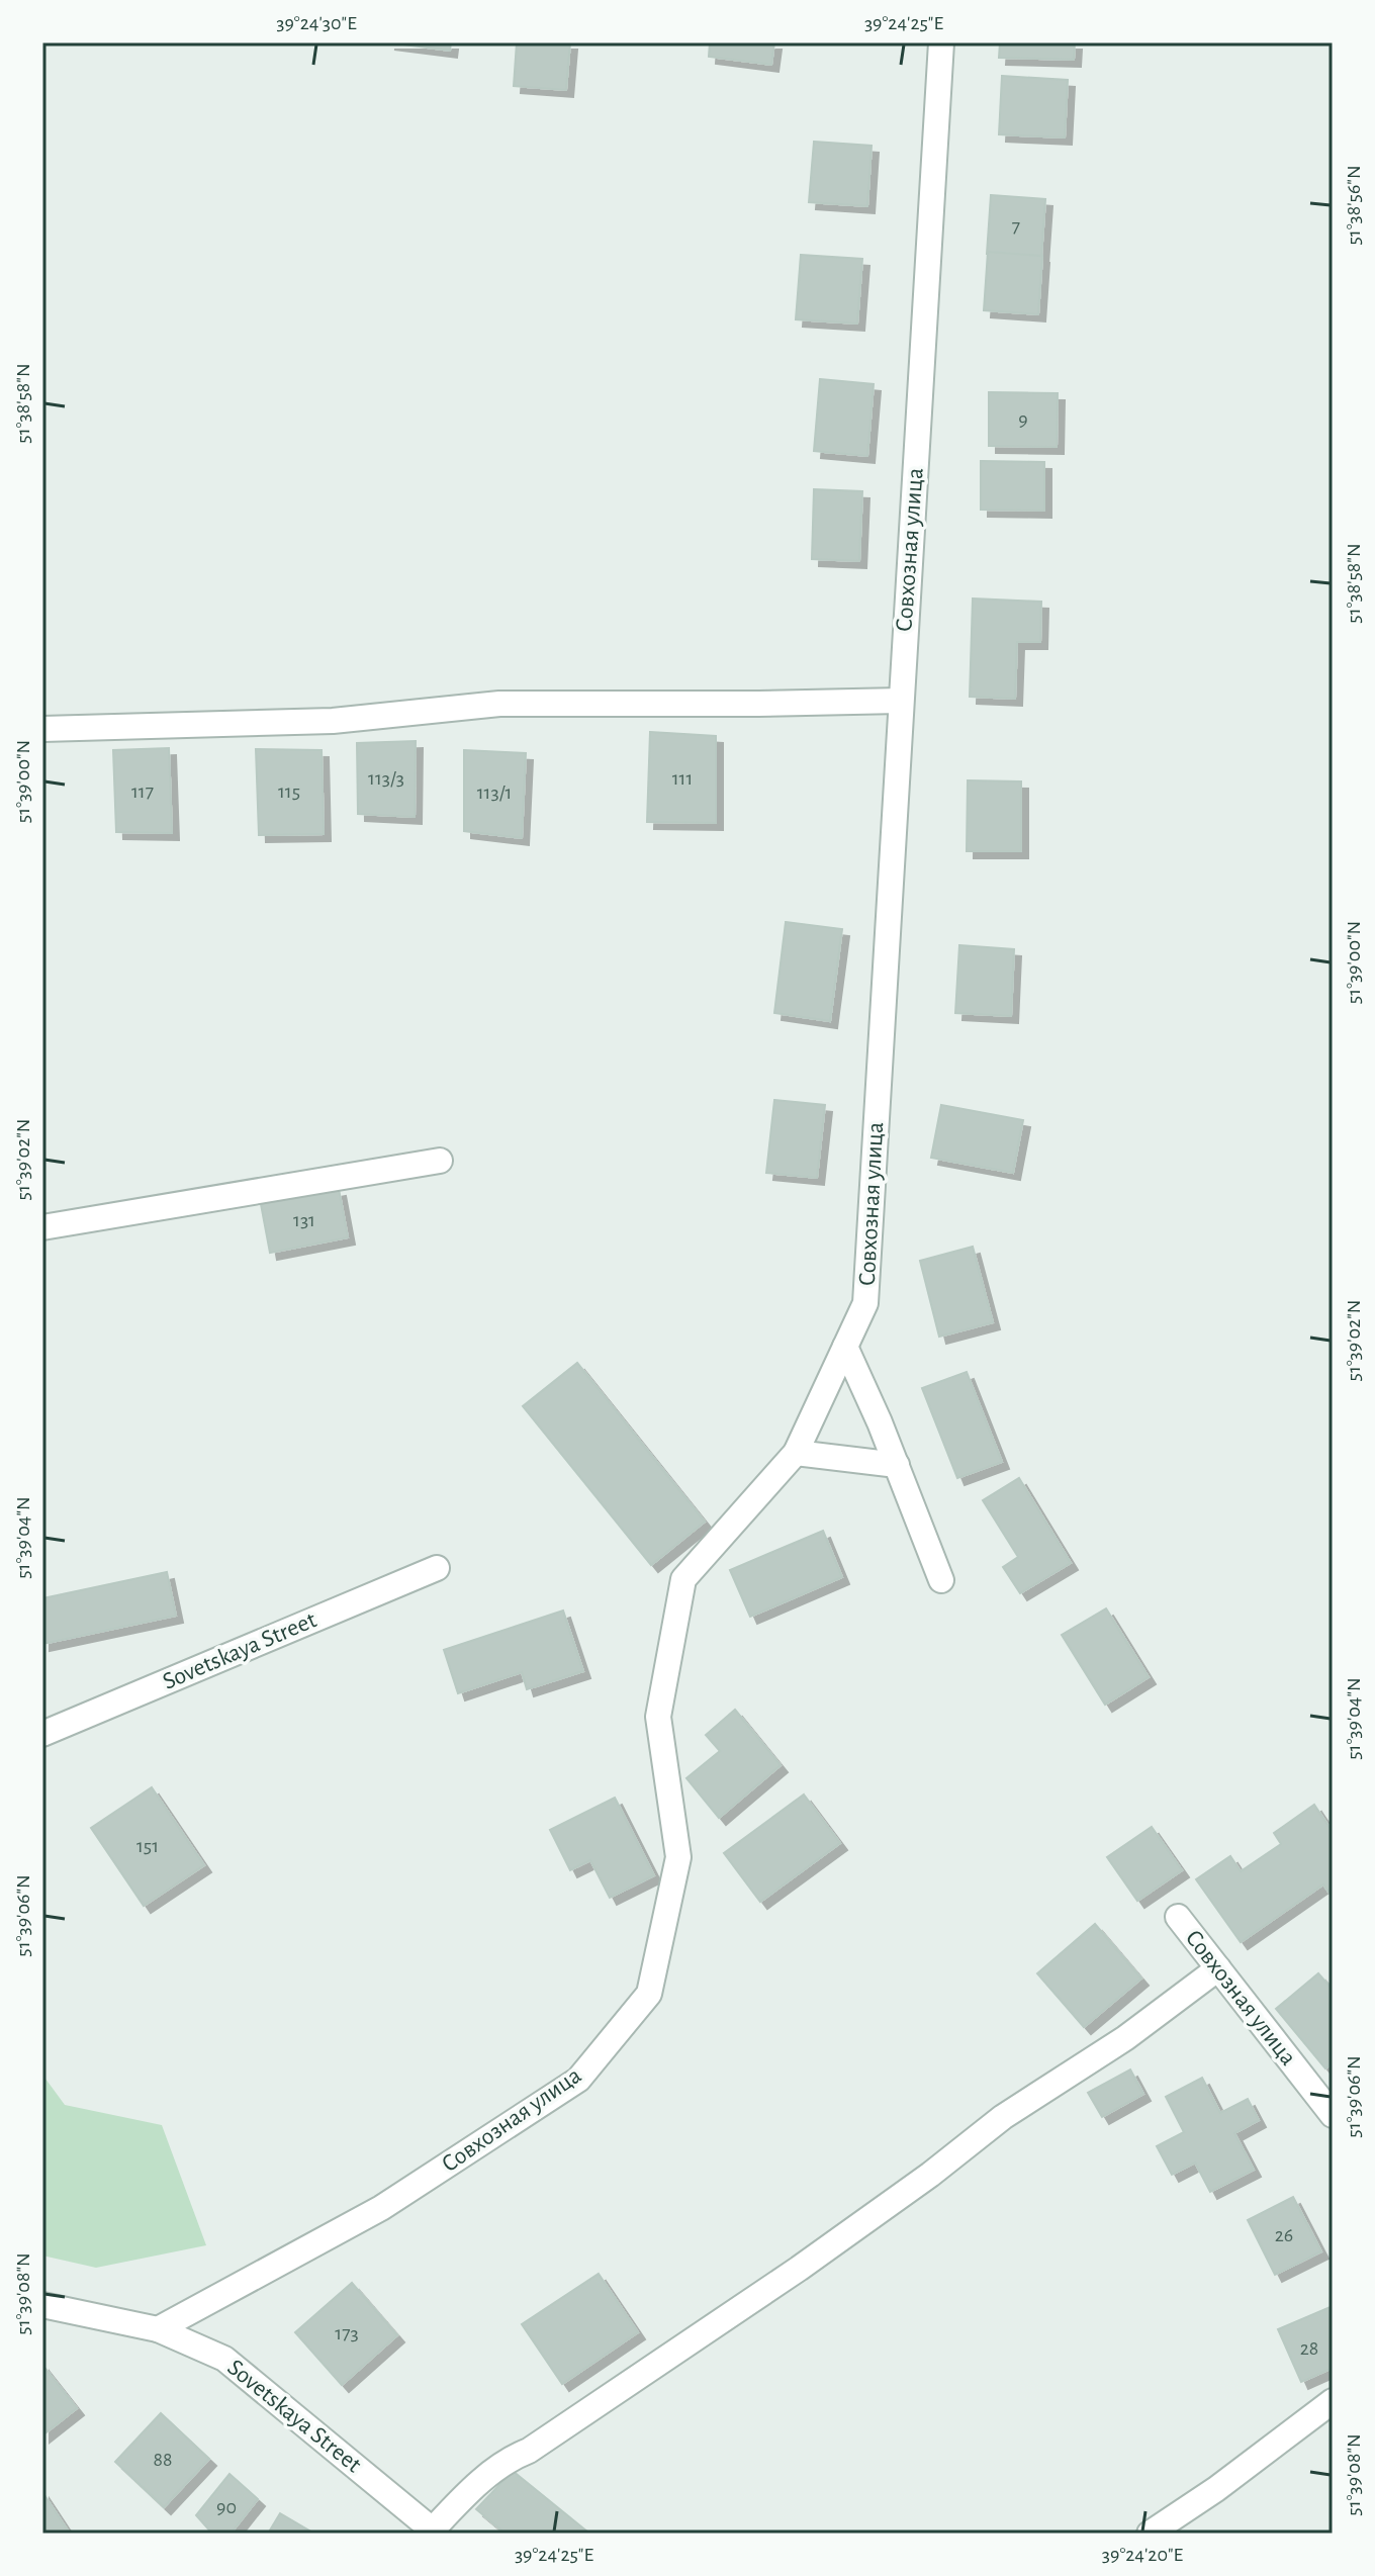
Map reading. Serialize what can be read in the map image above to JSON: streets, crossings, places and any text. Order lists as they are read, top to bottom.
{
  "streets": {
    "street": ["Совхозная улица", "Sovetskaya Street"]
  },
  "crossings": [
    ["Совхозная улица", "Sovetskaya Street"]
  ],
  "house_numbers": [
    "7",
    "9",
    "113/3",
    "111",
    "117",
    "115",
    "113/1",
    "131",
    "151",
    "26",
    "173",
    "28",
    "88",
    "90"
  ],
  "coordinates": [
    "39°24'30\"E",
    "39°24'25\"E",
    "51°38'56\"N",
    "51°38'58\"N",
    "51°39'00\"N",
    "51°39'02\"N",
    "51°39'04\"N",
    "51°39'06\"N",
    "51°39'08\"N",
    "39°24'20\"E"
  ]
}
